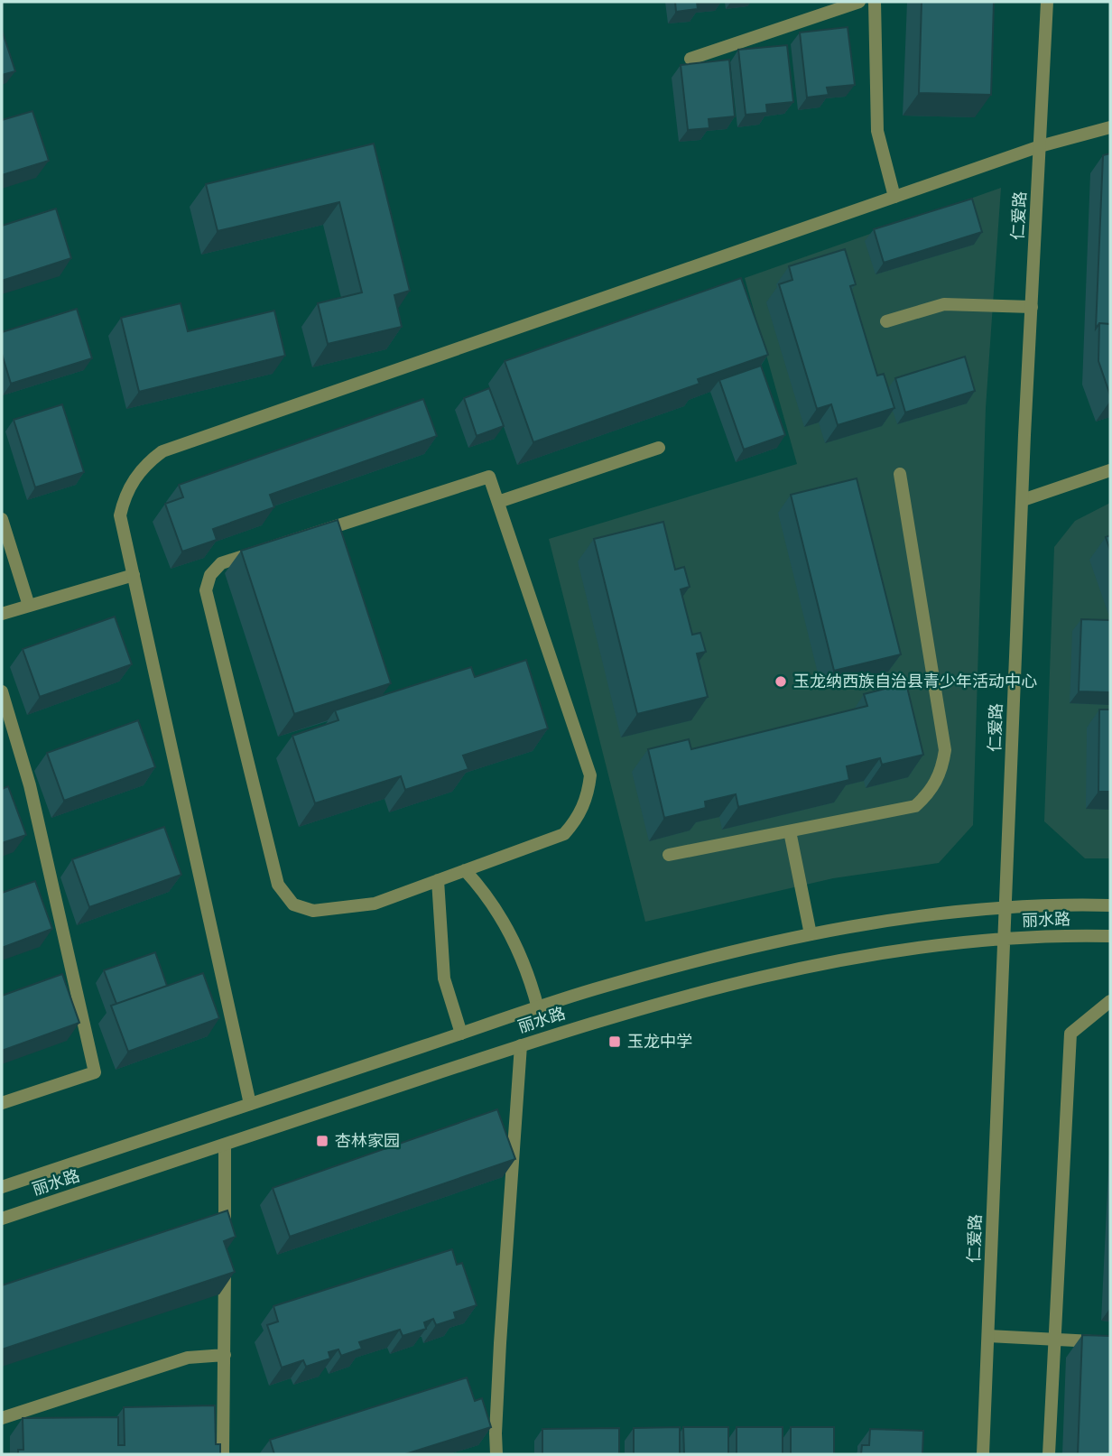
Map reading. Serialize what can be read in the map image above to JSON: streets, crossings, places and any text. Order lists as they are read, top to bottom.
{
  "streets": {
    "street": ["仁爱路", "丽水路"]
  },
  "crossings": [
    ["仁爱路", "丽水路"]
  ],
  "places": {
    "other": ["玉龙纳西族自治县青少年活动中心"],
    "transit": ["玉龙中学", "杏林家园"]
  }
}
